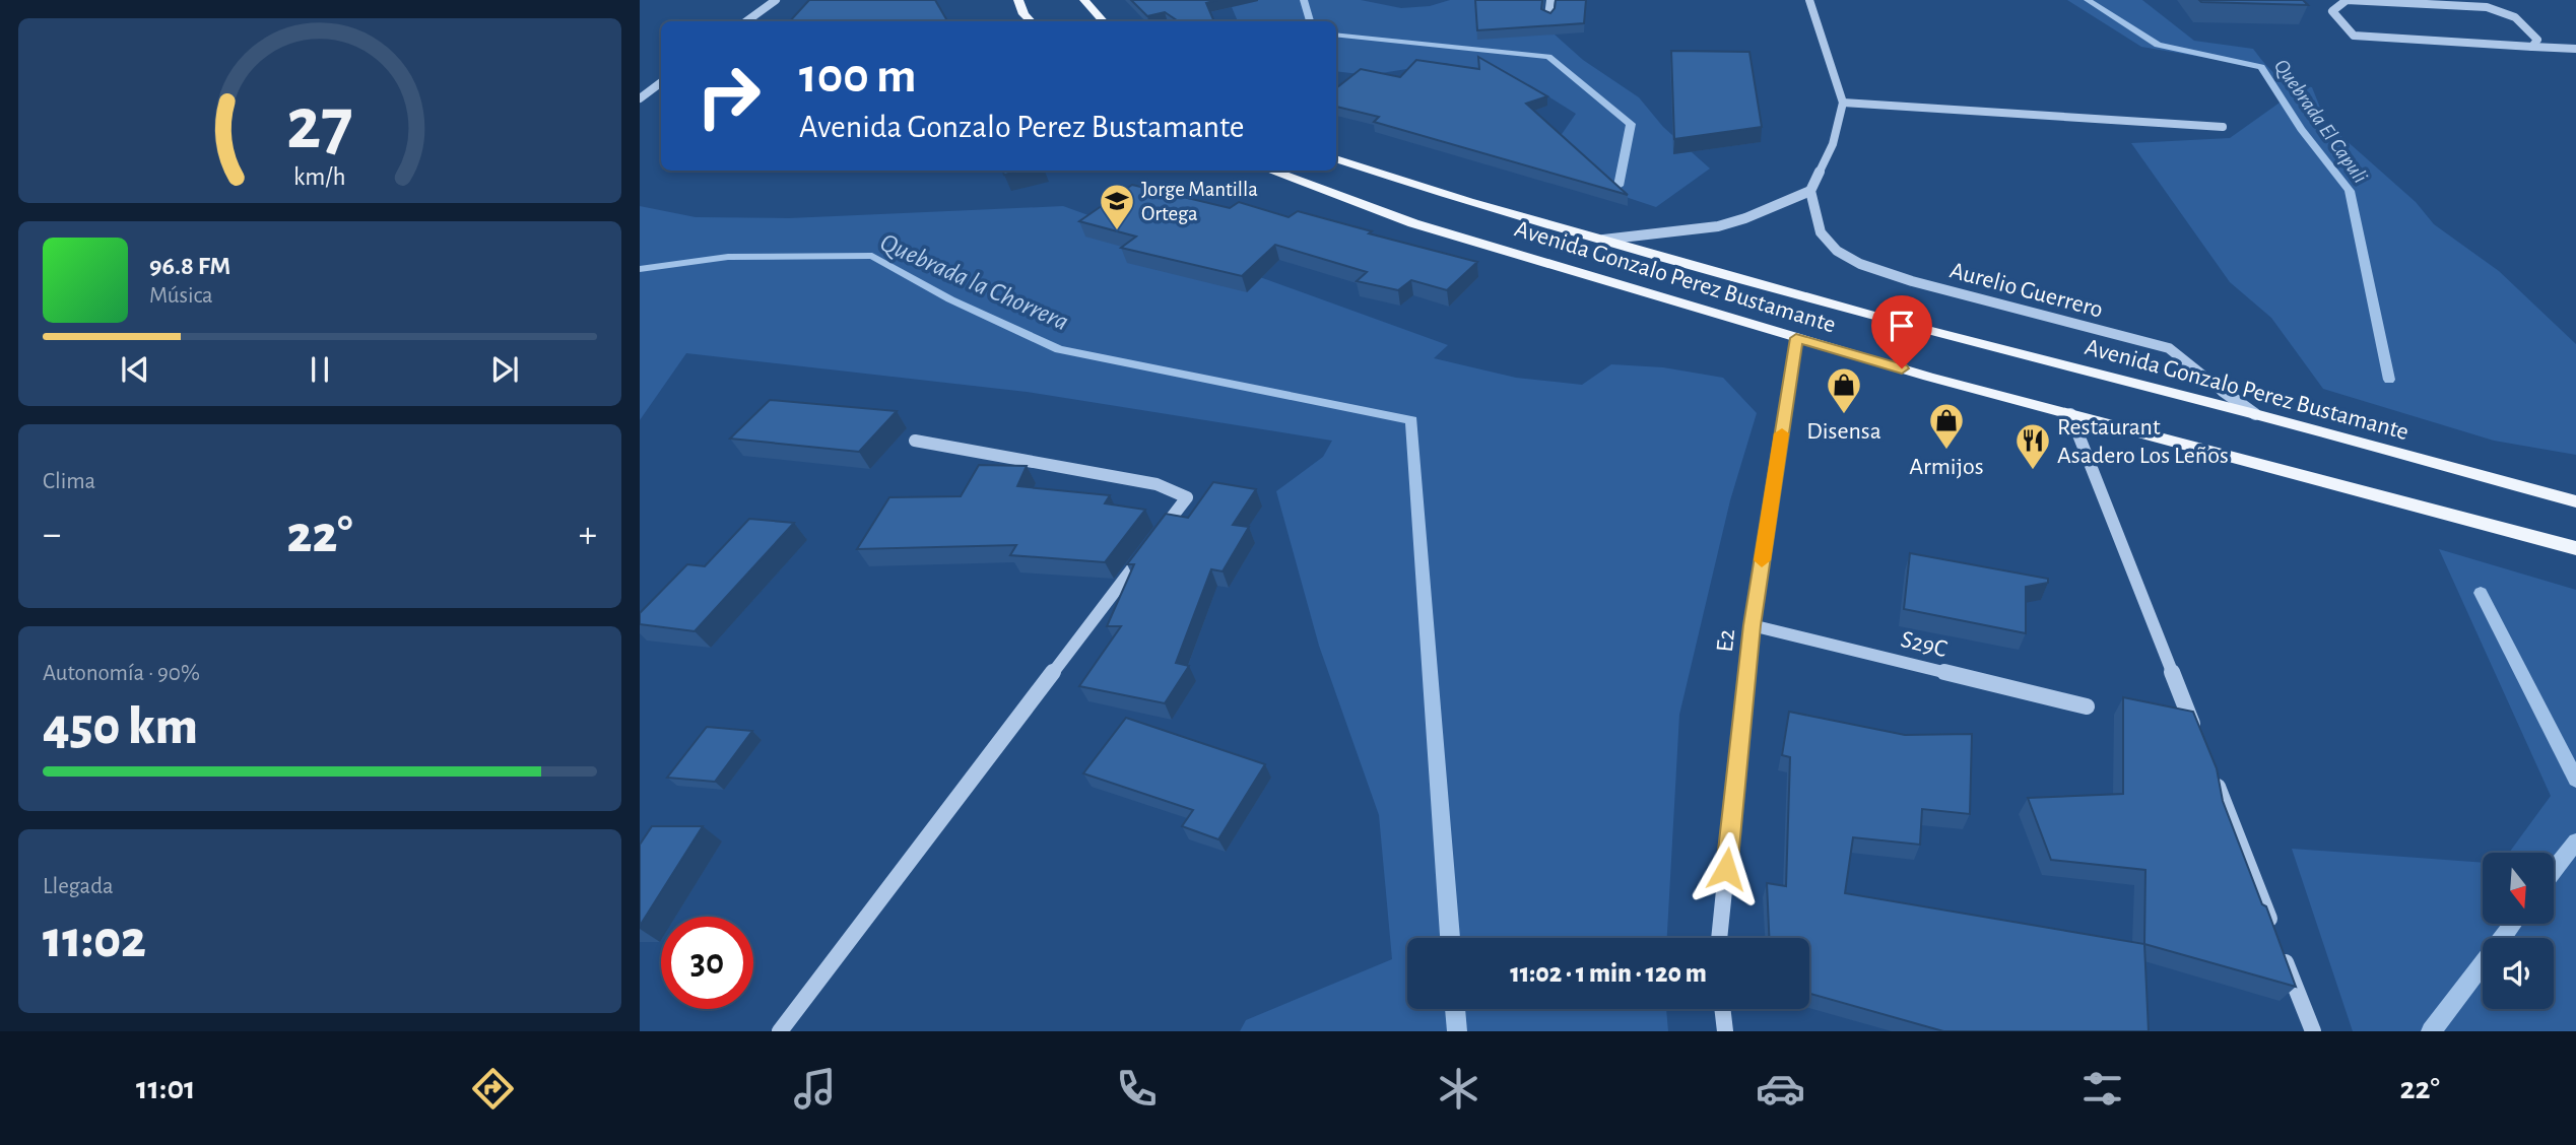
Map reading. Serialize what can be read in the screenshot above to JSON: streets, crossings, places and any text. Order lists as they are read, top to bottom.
{
  "streets": {
    "main road": ["Avenida Gonzalo Perez Bustamante"],
    "street": ["Aurelio Guerrero", "E2", "S29C"]
  },
  "crossings": [
    ["Avenida Gonzalo Perez Bustamante", "Aurelio Guerrero"],
    ["Avenida Gonzalo Perez Bustamante", "E2"],
    ["E2", "S29C"]
  ],
  "water": ["Quebrada El Capuli", "Quebrada la Chorrera"],
  "places": {
    "school or university": ["Jorge Mantilla Ortega"],
    "shop": ["Disensa", "Armijos"],
    "restaurant": ["Restaurant Asadero Los Leños"]
  },
  "north": "bottom",
  "page": {
    "turn": ["100 m", "Avenida Gonzalo Perez Bustamante"],
    "song": ["96.8 FM", "Música"],
    "tile": [
      "Clima",
      ["Autonomía · 90%", "450 km"],
      ["Llegada", "11:02"]
    ],
    "heat": ["−", "22°", "+"],
    "limit": "30",
    "trip": "11:02 · 1 min · 120 m",
    "tabs": ["11:01", "22°"],
    "gauge": ["27", "km/h"]
  }
}
